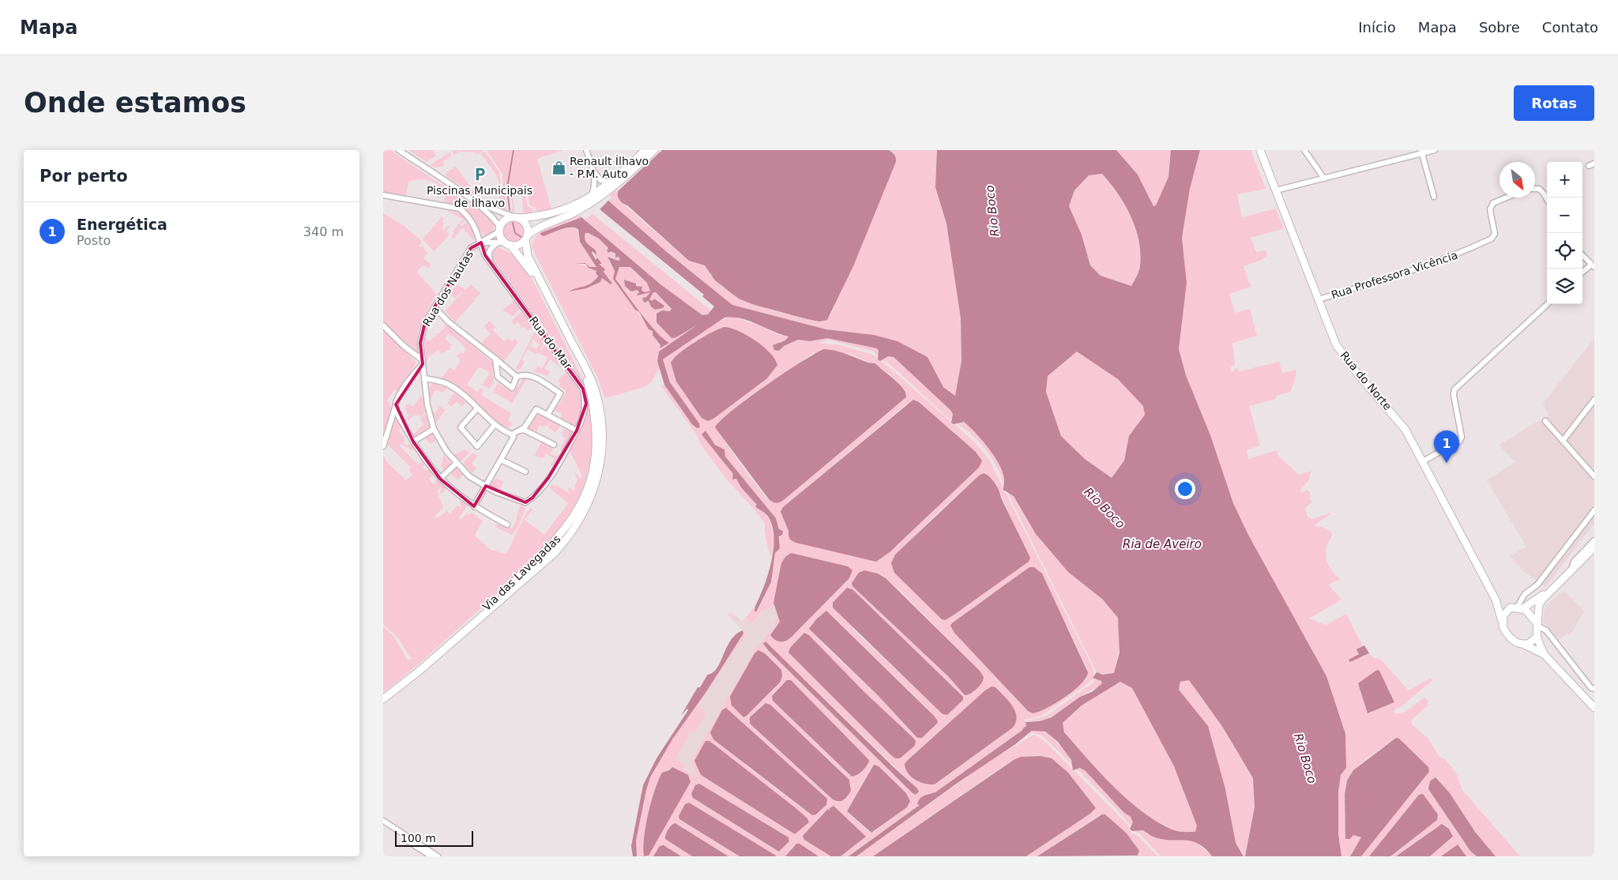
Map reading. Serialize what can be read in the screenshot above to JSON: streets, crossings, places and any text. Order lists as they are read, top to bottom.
{
  "streets": {
    "main road": ["Rua do Norte", "Via das Lavegadas"],
    "street": ["Rua Professora Vicência", "Rua dos Nautas", "Rua do Mar"]
  },
  "crossings": [
    ["Rua Professora Vicência", "Rua do Norte"],
    ["Rua dos Nautas", "Rua do Mar"],
    ["Rua dos Nautas", "Via das Lavegadas"]
  ],
  "water": ["Rio Boco", "Ria de Aveiro"],
  "places": {
    "shop": ["Renault Ílhavo - P.M. Auto"],
    "parking": ["Piscinas Municipais de Ílhavo"]
  },
  "scale_bar": "100 m",
  "north": "bottom right",
  "page": {
    "header": "Mapa",
    "nav": [
      "Início",
      "Mapa",
      "Sobre",
      "Contato"
    ],
    "buttons": "Rotas",
    "title": "Onde estamos",
    "heading": "Por perto",
    "map_buttons": ["+", "−"],
    "list": [
      {
        "mark": "1",
        "name": "Energética",
        "note": "Posto",
        "value": "340 m"
      }
    ],
    "pins": "1",
    "scale": "100 m"
  }
}
